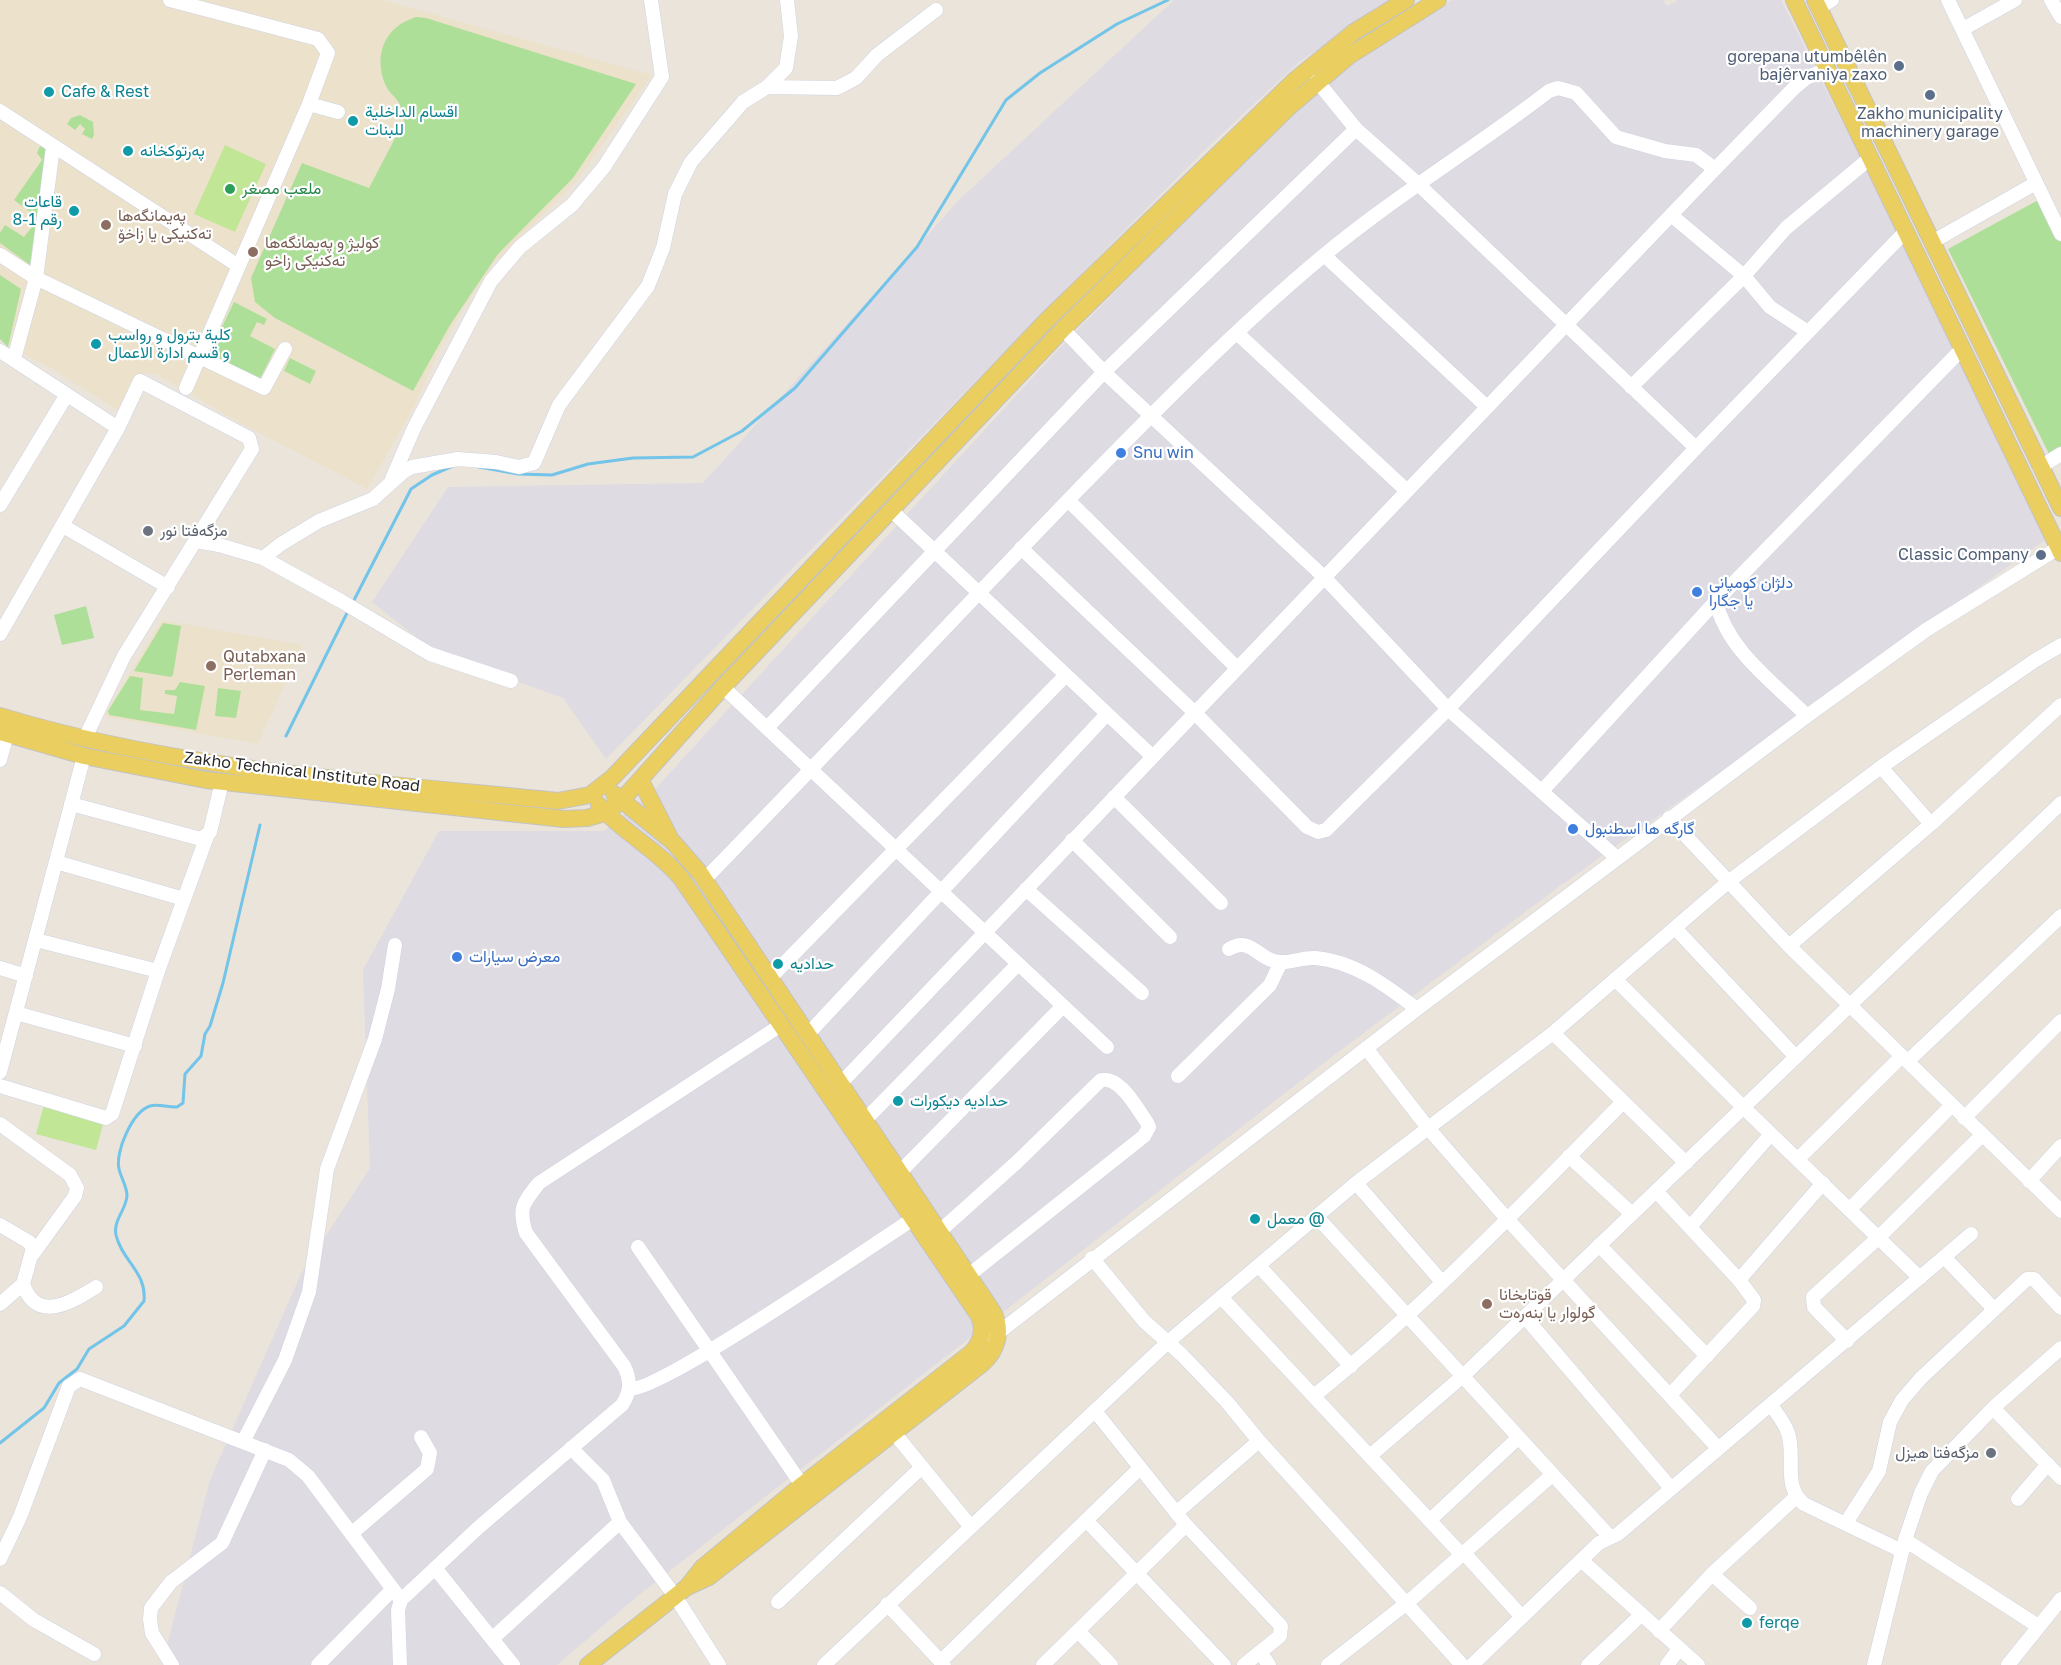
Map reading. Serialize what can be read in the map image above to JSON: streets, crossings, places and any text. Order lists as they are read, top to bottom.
{
  "streets": {
    "main road": ["Zakho Technical Institute Road"]
  },
  "places": [
    "gorepana utumbêlên bajêrvaniya zaxo",
    "Cafe & Rest",
    "Zakho municipality machinery garage",
    "اقسام الداخلیة للبنات",
    "په‌رتوكخانه‌",
    "ملعب مصغر",
    "قاعات رقم 1-8",
    "پەیمانگەها تەکنیکی یا زاخۆ",
    "كوليژ و په‌يمانگه‌ها ته‌كنيكى زاخو",
    "كلية بترول و رواسب و قسم ادارة الاعمال",
    "Snu win",
    "مزگەفتا نور",
    "Classic Company",
    "دلژان کومپانی یا جگارا",
    "Qutabxana Perleman",
    "گارگه ها اسطنبول",
    "معرض سيارات",
    "حداديه",
    "حداديه ديكورات",
    "معمل @",
    "قوتابخانا گولوار یا بنەرەت",
    "مزگەفتا هیزل",
    "ferqe"
  ]
}
